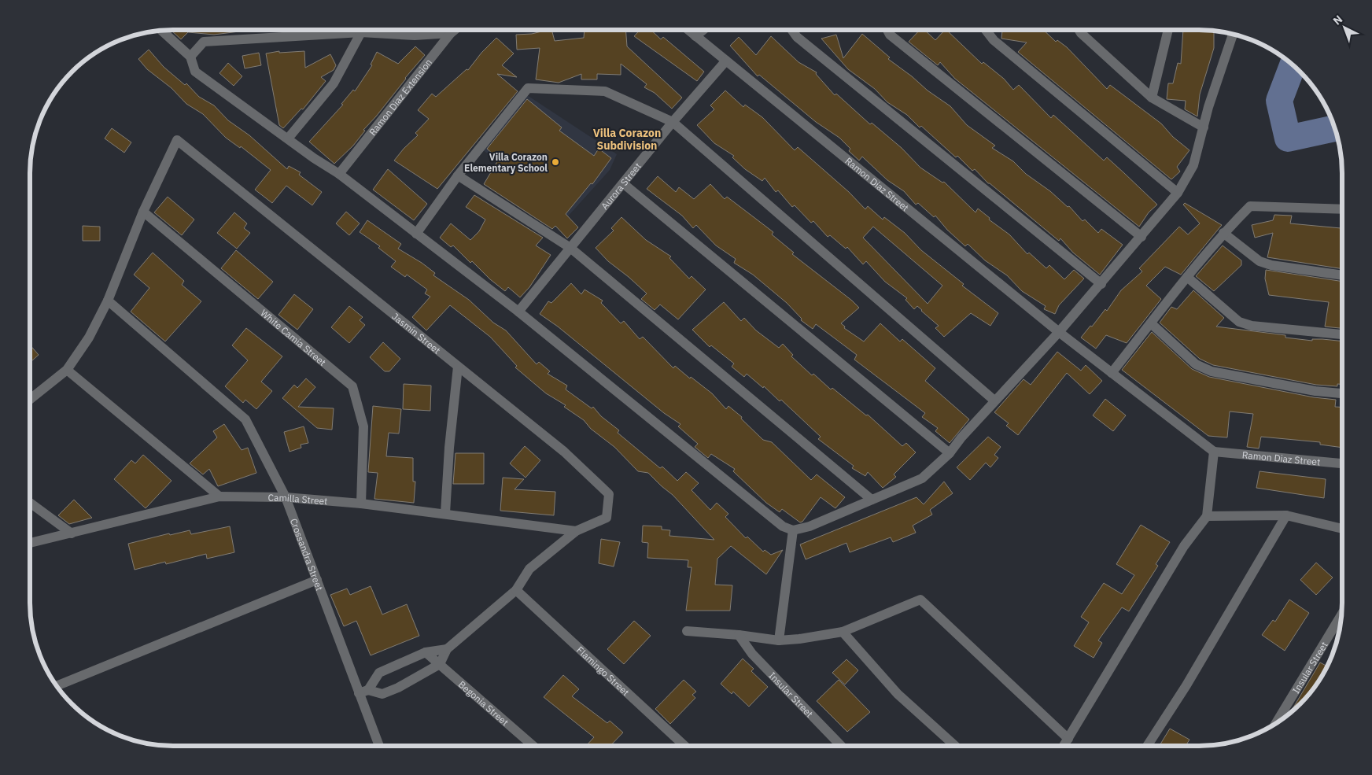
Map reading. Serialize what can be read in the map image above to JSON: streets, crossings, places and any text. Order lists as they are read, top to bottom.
{
  "streets": {
    "street": [
      "Ramon Diaz Extension",
      "Ramon Diaz Street",
      "Aurora Street",
      "Jasmin Street",
      "White Camia Street",
      "Camilla Street",
      "Crossandra Street",
      "Insular Street",
      "Flamingo Street",
      "Begonia Street"
    ]
  },
  "crossings": [
    ["Ramon Diaz Street", "Aurora Street"],
    ["Jasmin Street", "White Camia Street"],
    ["Jasmin Street", "Camilla Street"],
    ["White Camia Street", "Camilla Street"],
    ["Camilla Street", "Crossandra Street"]
  ],
  "districts": ["Villa Corazon Subdivision"],
  "places": ["Villa Corazon Elementary School"],
  "north": "top left"
}
